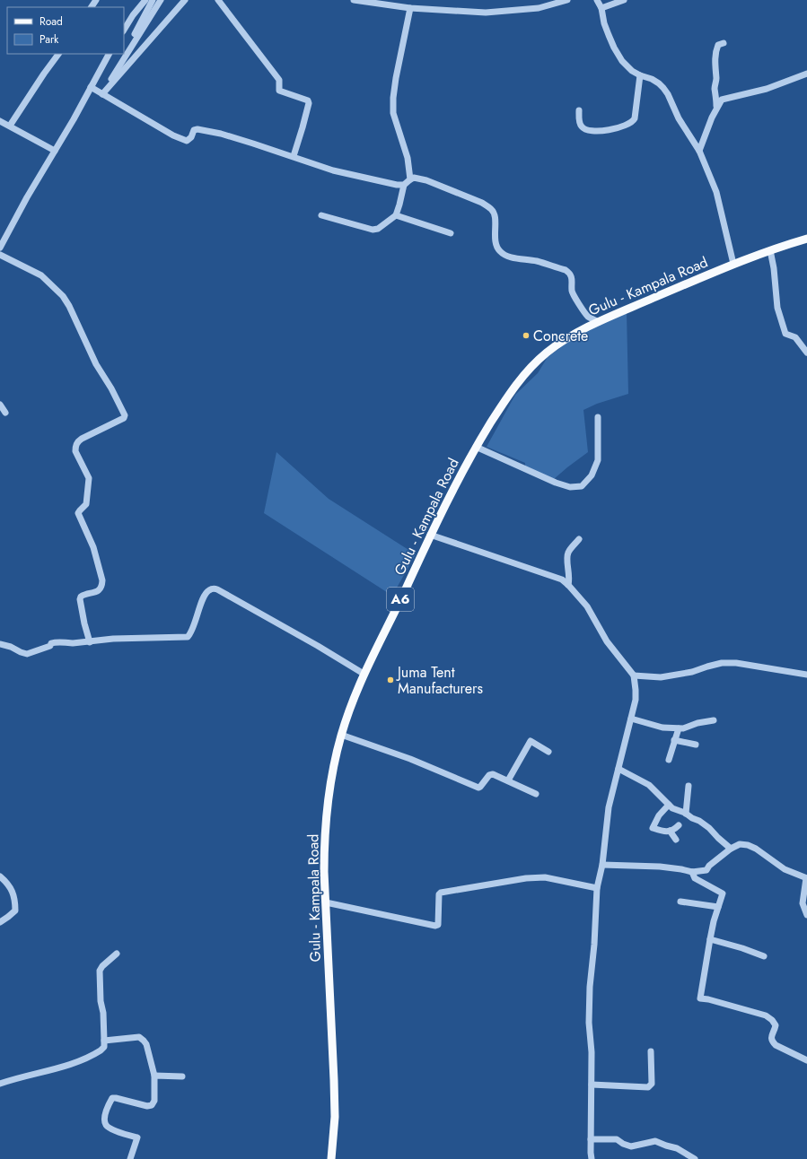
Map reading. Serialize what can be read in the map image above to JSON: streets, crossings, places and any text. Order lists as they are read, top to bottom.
{
  "streets": {
    "main road": ["Gulu - Kampala Road", "A6"]
  },
  "places": ["Concrete", "Juma Tent Manufacturers"],
  "legend": ["Road", "Park"]
}
